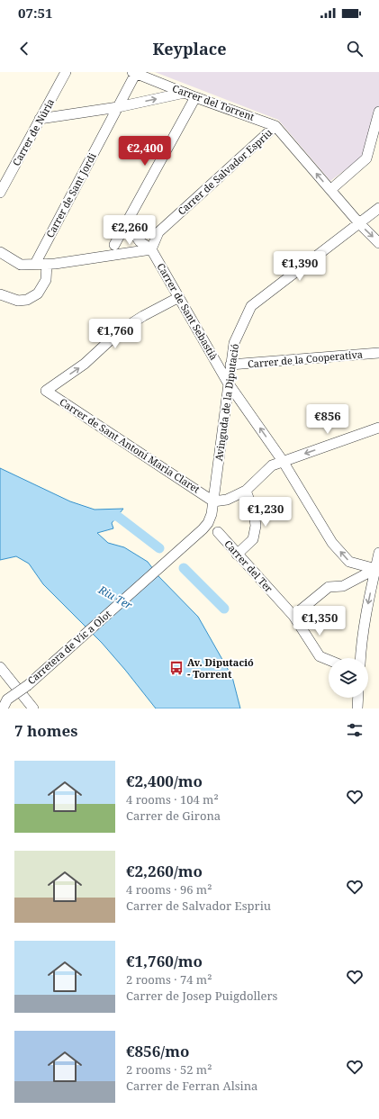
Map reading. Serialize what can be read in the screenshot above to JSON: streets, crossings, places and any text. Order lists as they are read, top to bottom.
{
  "streets": {
    "street": [
      "Carrer del Torrent",
      "Carrer de Núria",
      "Carrer de Salvador Espriu",
      "Carrer de Sant Jordi",
      "Carrer de Sant Sebastià",
      "Carrer de la Cooperativa",
      "Avinguda de la Diputació",
      "Carrer de Sant Antoni Maria Claret",
      "Carrer del Ter",
      "Carretera de Vic a Olot"
    ]
  },
  "crossings": [
    ["Carrer del Torrent", "Carrer de Salvador Espriu"],
    ["Carrer del Torrent", "Carrer de Sant Jordi"],
    ["Carrer del Torrent", "Avinguda de la Diputació"],
    ["Carrer de Salvador Espriu", "Carrer de Sant Sebastià"],
    ["Carrer de Sant Sebastià", "Avinguda de la Diputació"],
    ["Carrer de Sant Sebastià", "Carrer de Sant Antoni Maria Claret"],
    ["Carrer de la Cooperativa", "Avinguda de la Diputació"],
    ["Avinguda de la Diputació", "Carrer de Sant Antoni Maria Claret"],
    ["Avinguda de la Diputació", "Carretera de Vic a Olot"]
  ],
  "one_way": ["Carrer de Sant Sebastià"],
  "water": ["Riu Ter"],
  "places": {
    "bus stop": ["Av. Diputació - Torrent"]
  },
  "page": {
    "status": "07:51",
    "header": "Keyplace",
    "price": [
      "€2,400",
      "€2,260",
      "€1,390",
      "€1,760",
      "€856",
      "€1,230",
      "€1,350"
    ],
    "heading": "7 homes",
    "list": [
      {
        "name": "€2,400/mo",
        "note": "4 rooms · 104 m² · Carrer de Girona"
      },
      {
        "name": "€2,260/mo",
        "note": "4 rooms · 96 m² · Carrer de Salvador Espriu"
      },
      {
        "name": "€1,760/mo",
        "note": "2 rooms · 74 m² · Carrer de Josep Puigdollers"
      },
      {
        "name": "€856/mo",
        "note": "2 rooms · 52 m² · Carrer de Ferran Alsina"
      }
    ]
  }
}
